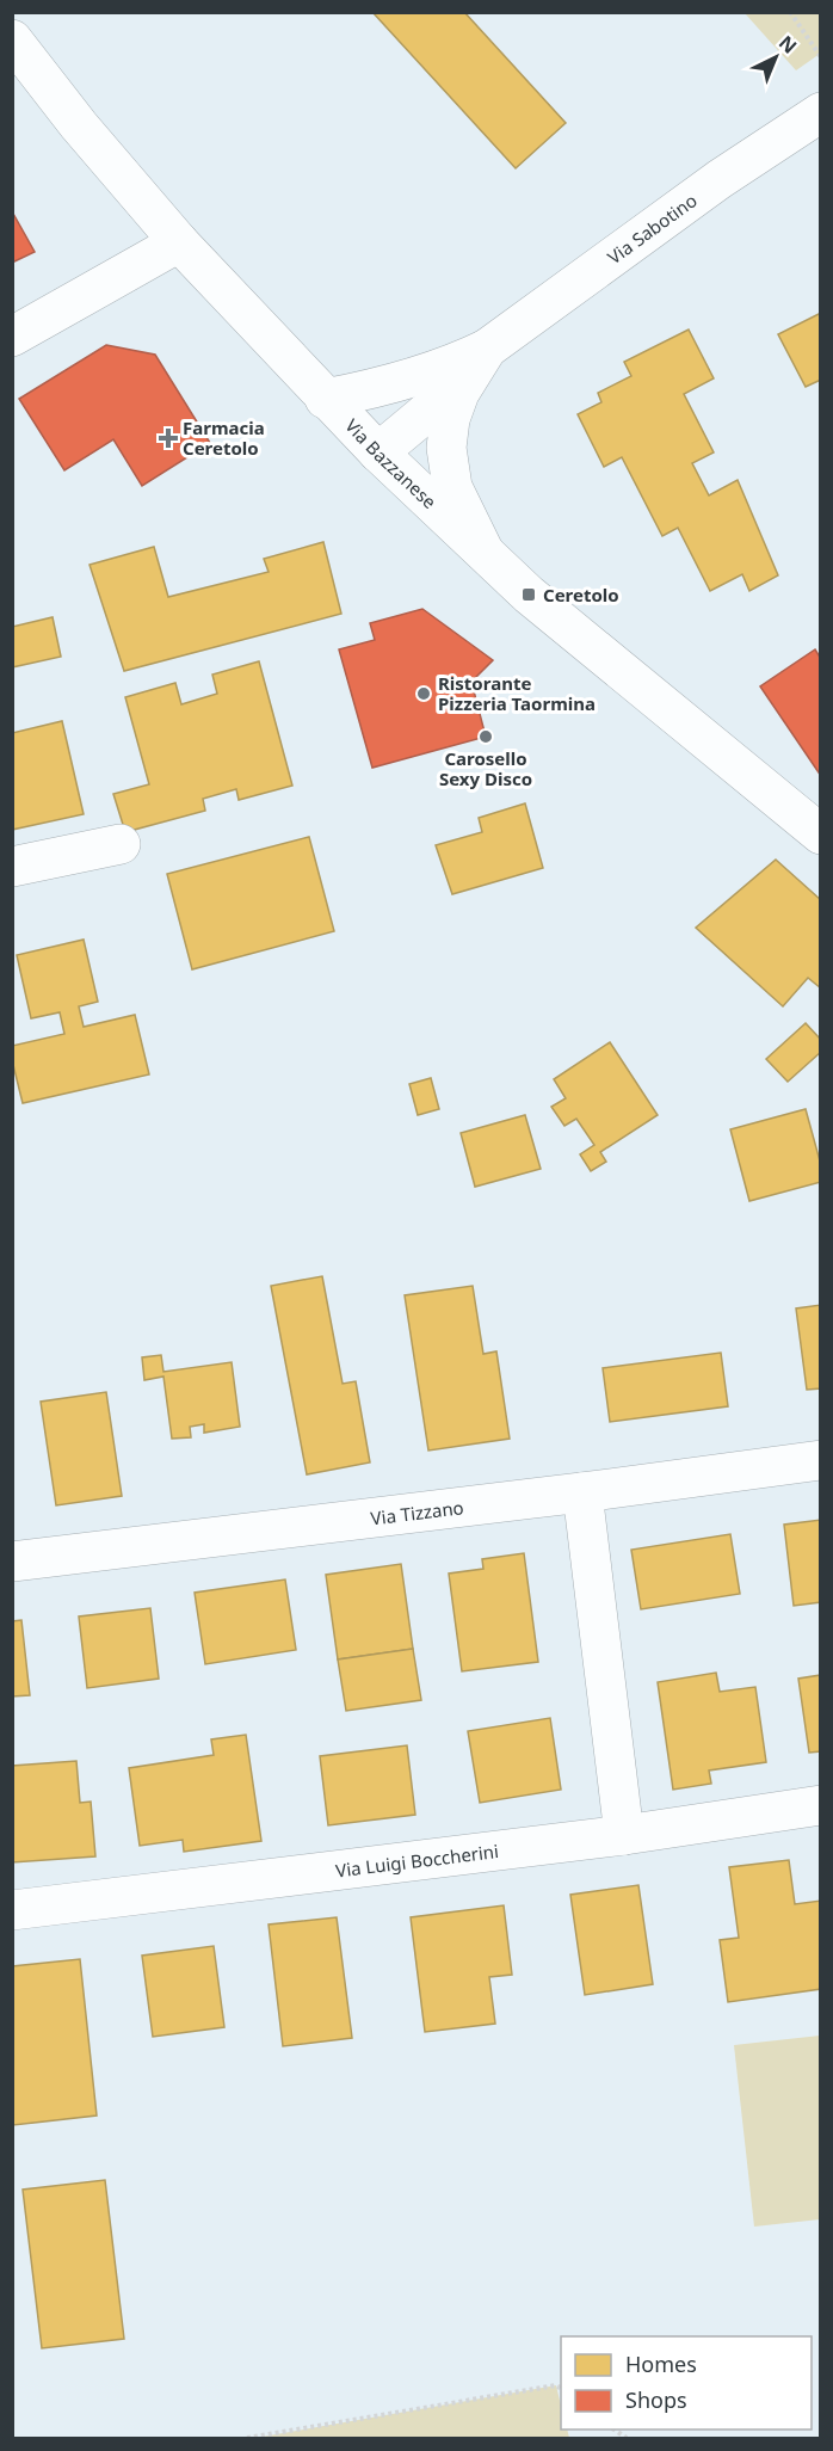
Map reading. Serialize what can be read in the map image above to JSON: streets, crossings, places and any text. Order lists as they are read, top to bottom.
{
  "streets": {
    "street": [
      "Via Sabotino",
      "Via Bazzanese",
      "Via Tizzano",
      "Via Luigi Boccherini"
    ]
  },
  "places": {
    "health": ["Farmacia Ceretolo"],
    "transit": ["Ceretolo"],
    "other": ["Ristorante Pizzeria Taormina", "Carosello Sexy Disco"]
  },
  "legend": ["Homes", "Shops"],
  "north": "top right"
}
